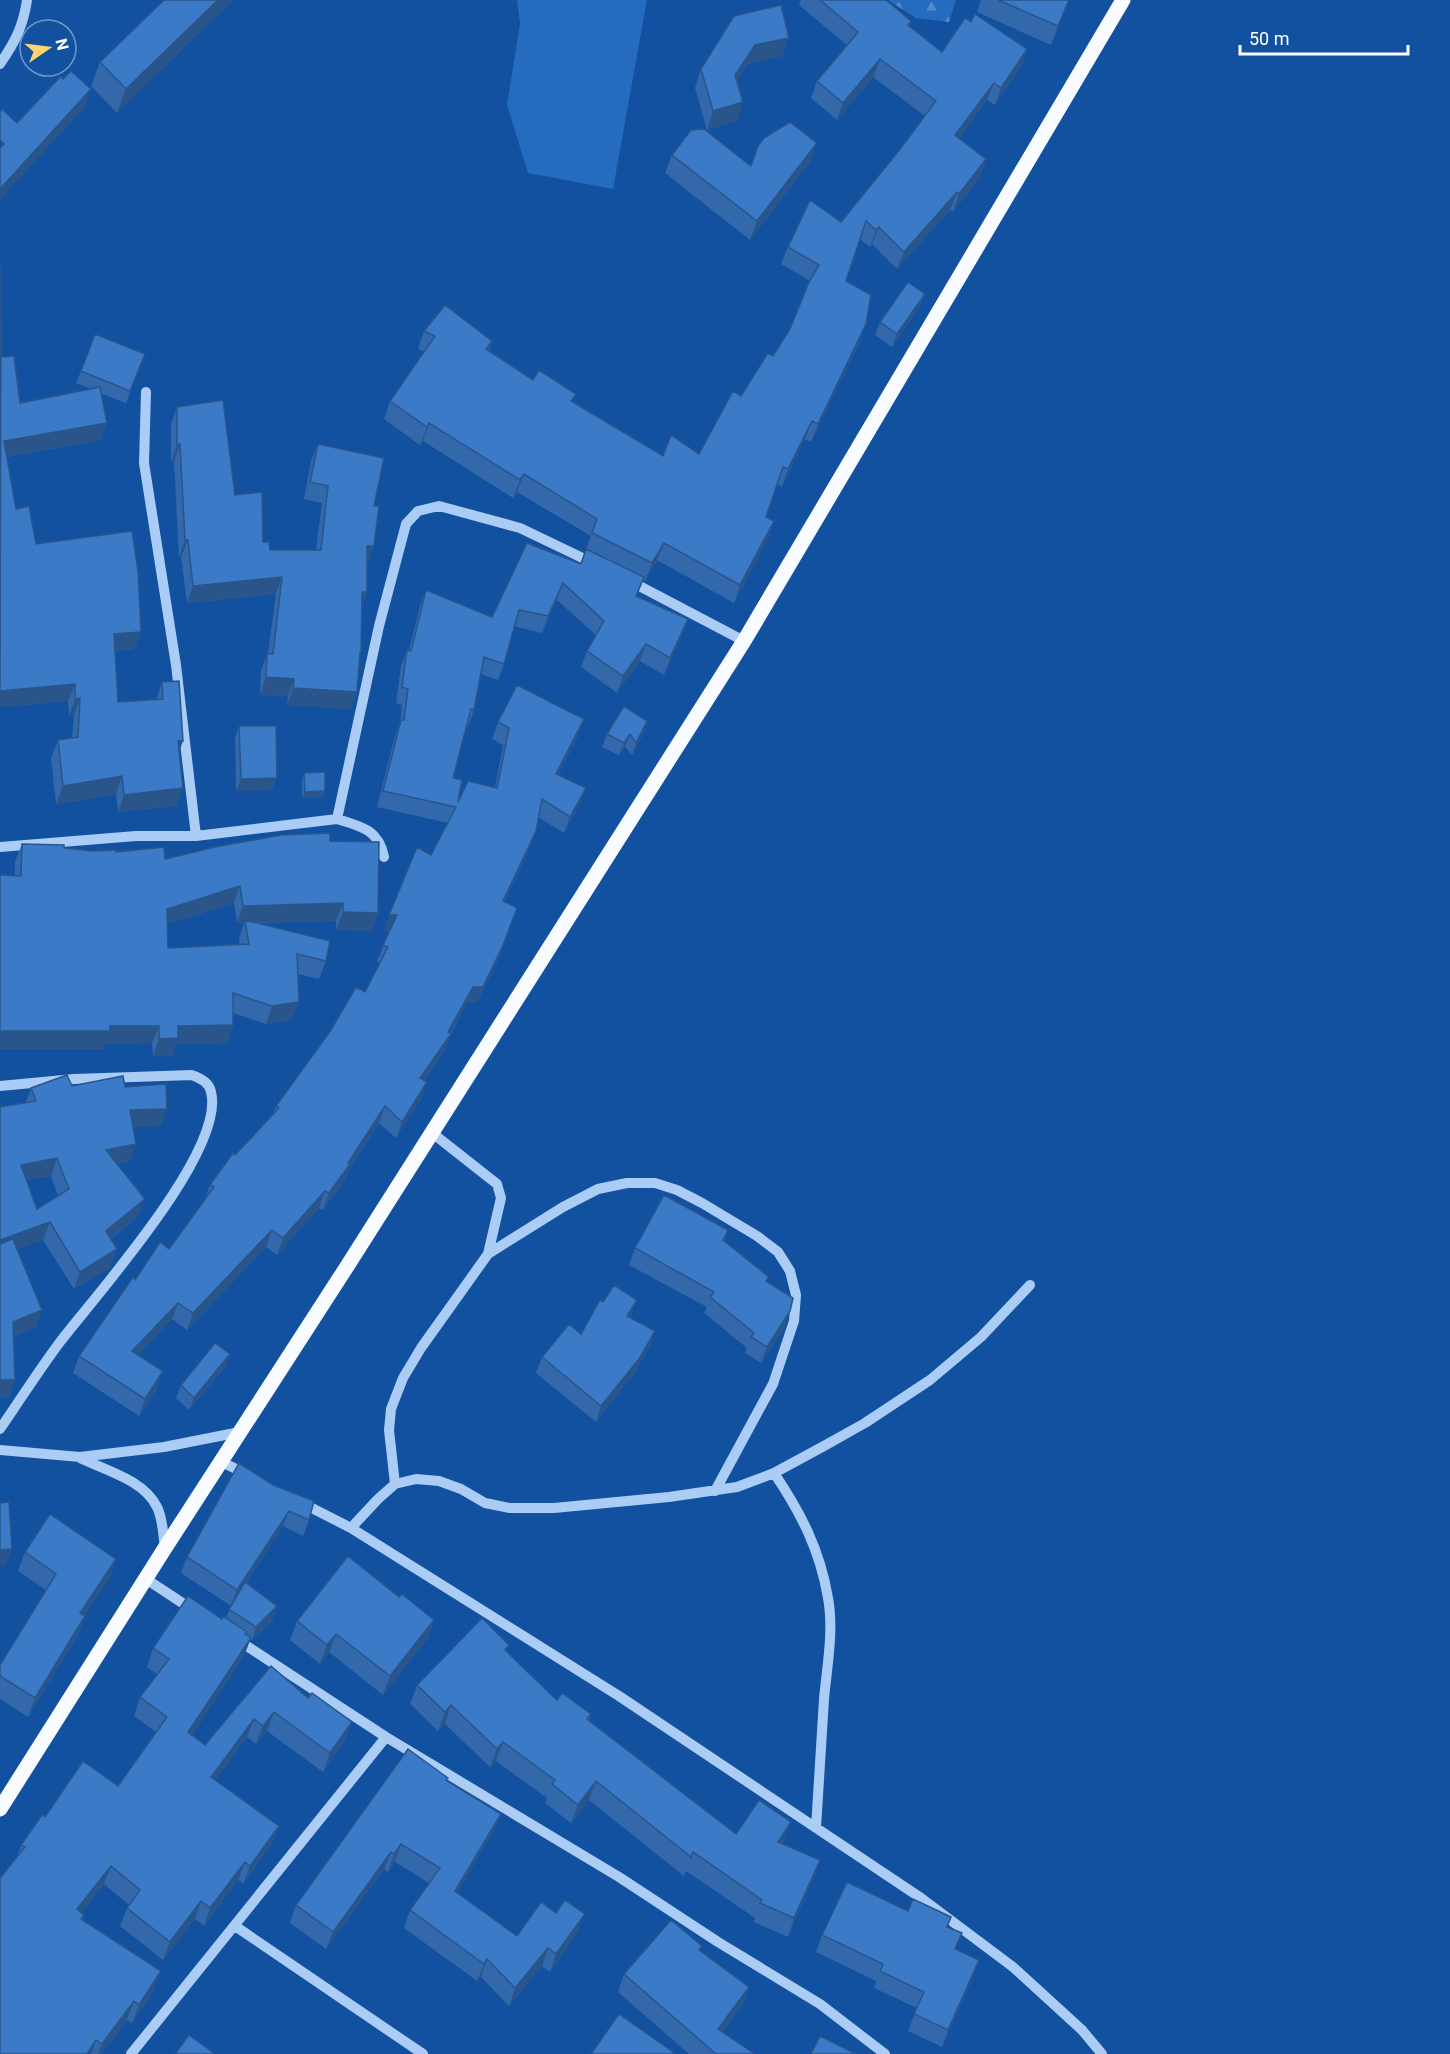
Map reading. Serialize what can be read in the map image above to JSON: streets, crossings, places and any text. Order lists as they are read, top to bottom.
{
  "scale_bar": "50 m",
  "north": "right"
}
